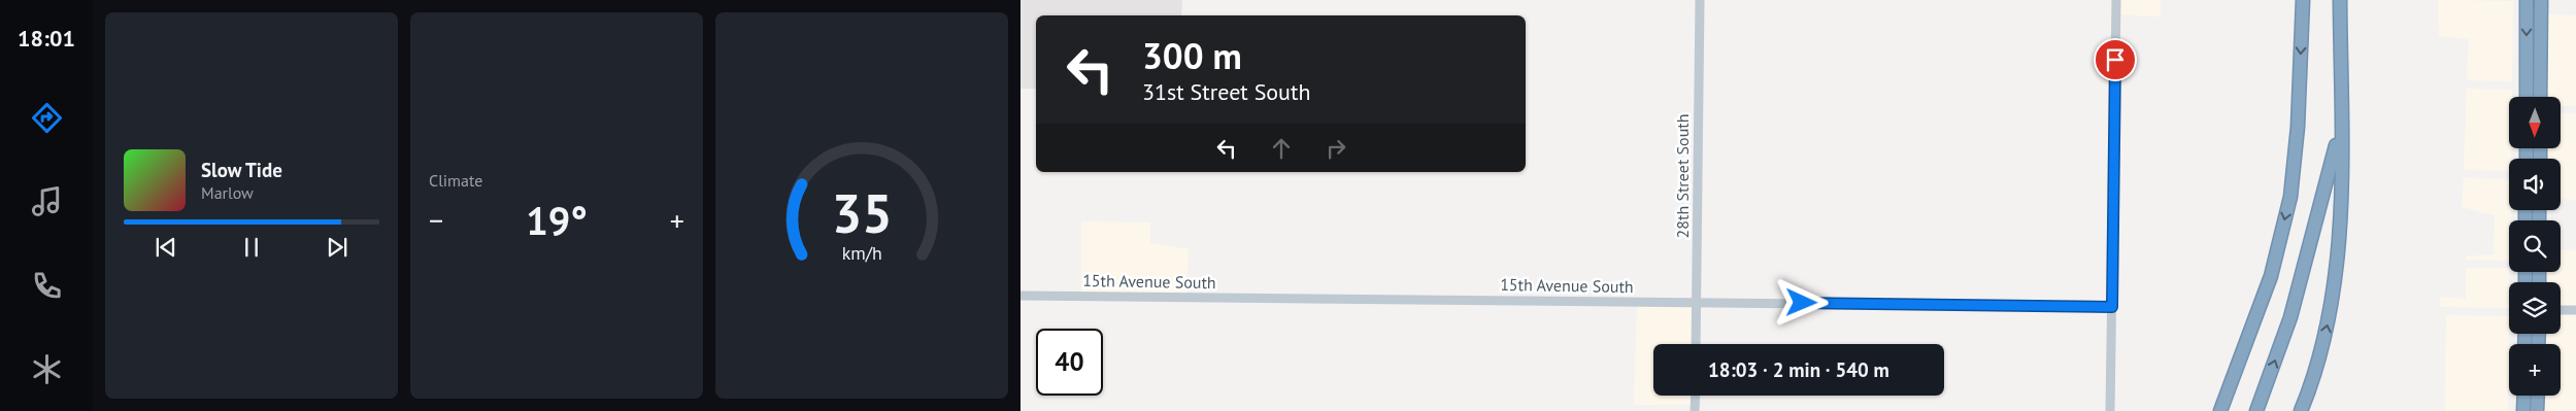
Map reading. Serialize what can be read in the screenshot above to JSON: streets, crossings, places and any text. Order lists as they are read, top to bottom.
{
  "streets": {
    "street": ["28th Street South", "15th Avenue South"]
  },
  "crossings": [
    ["28th Street South", "15th Avenue South"]
  ],
  "north": "bottom",
  "page": {
    "tabs": "18:01",
    "tile": "Climate",
    "turn": ["300 m", "31st Street South"],
    "map_buttons": "+",
    "song": ["Slow Tide", "Marlow"],
    "heat": ["−", "19°", "+"],
    "limit": "40",
    "trip": "18:03 · 2 min · 540 m",
    "gauge": ["35", "km/h"]
  }
}
